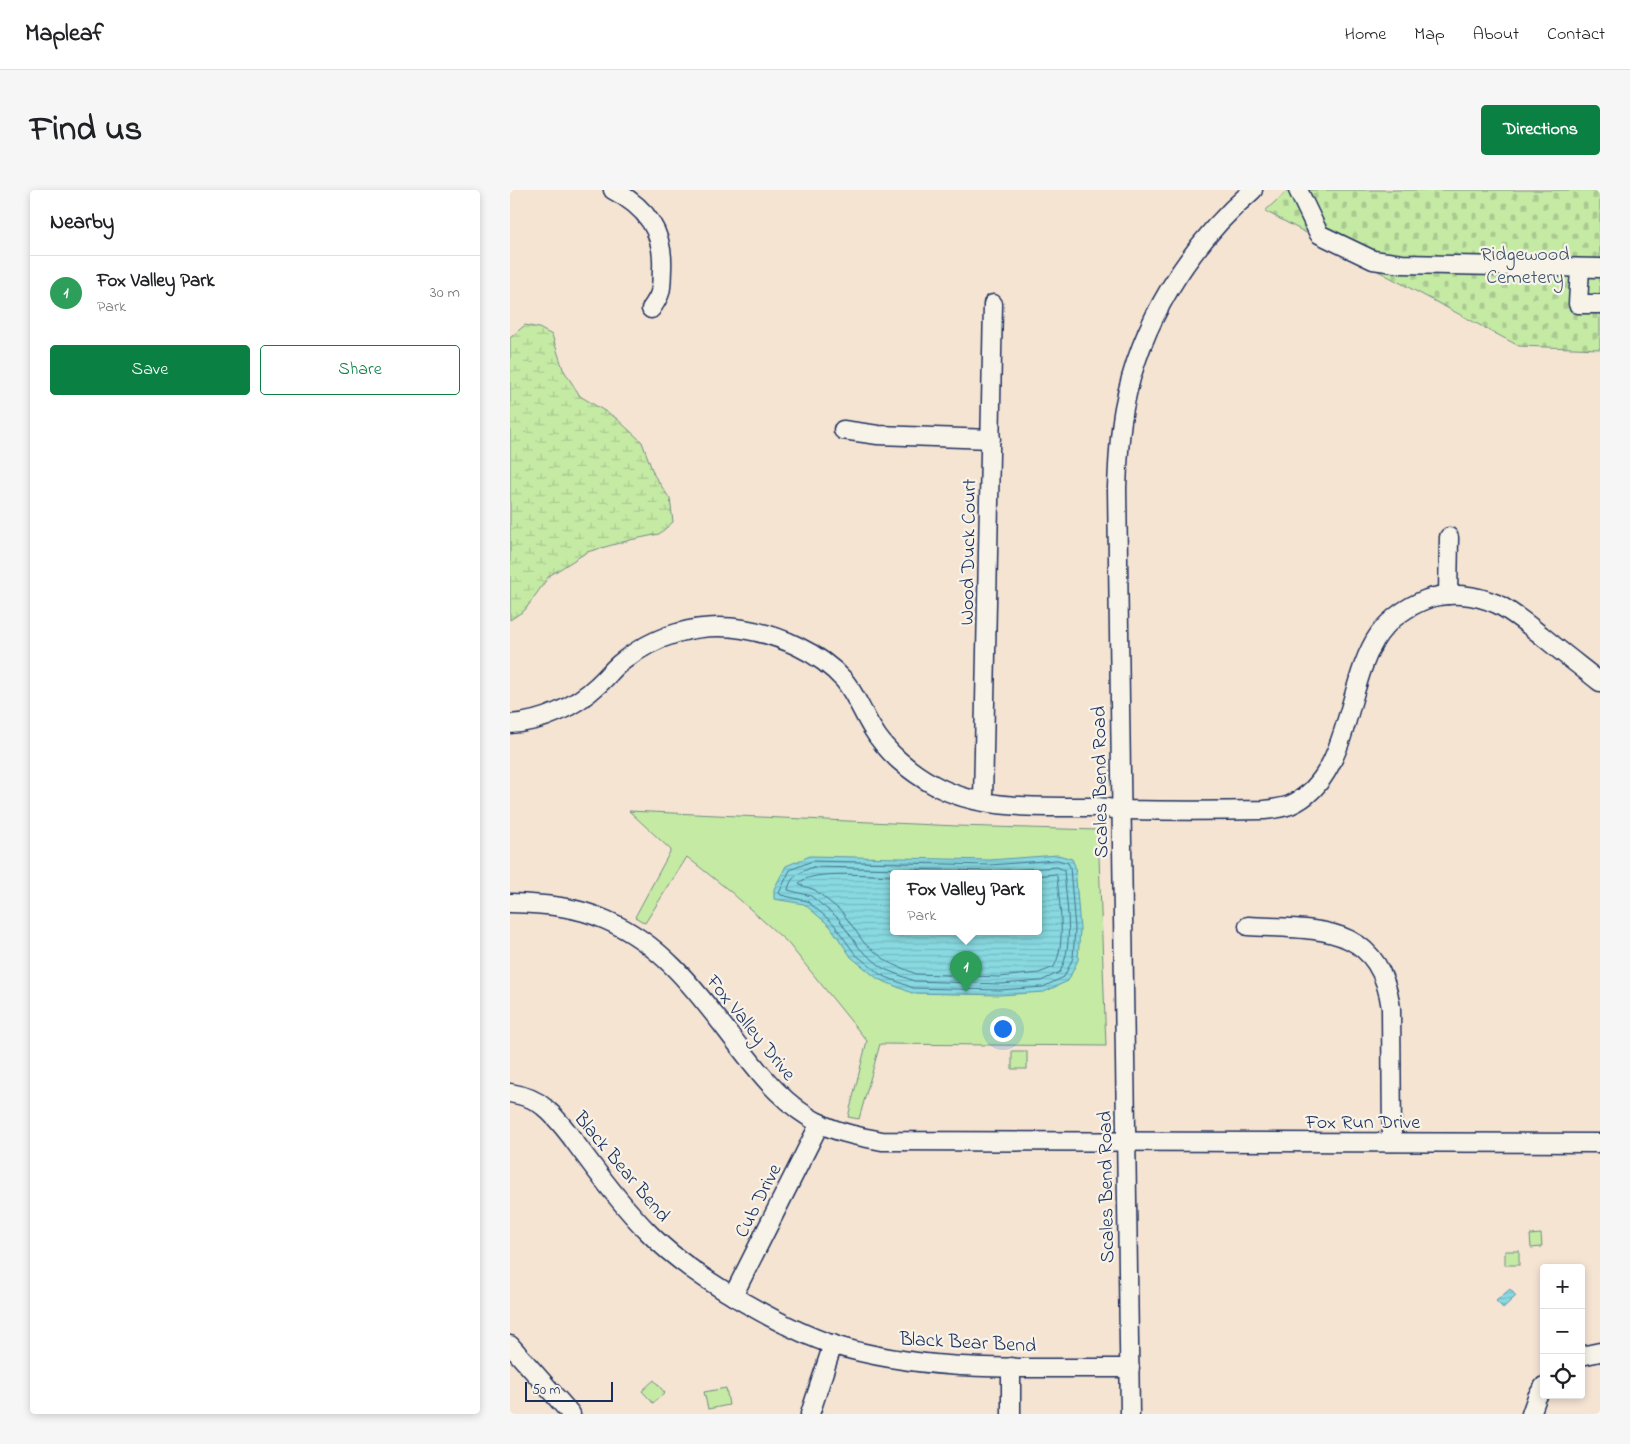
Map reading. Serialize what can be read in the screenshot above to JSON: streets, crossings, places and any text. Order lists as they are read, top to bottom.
{
  "streets": {
    "street": [
      "Wood Duck Court",
      "Scales Bend Road",
      "Fox Valley Drive",
      "Fox Run Drive",
      "Black Bear Bend",
      "Cub Drive"
    ]
  },
  "crossings": [
    ["Scales Bend Road", "Fox Valley Drive"],
    ["Scales Bend Road", "Fox Run Drive"],
    ["Scales Bend Road", "Black Bear Bend"],
    ["Fox Valley Drive", "Fox Run Drive"],
    ["Fox Valley Drive", "Cub Drive"],
    ["Black Bear Bend", "Cub Drive"]
  ],
  "parks": ["Ridgewood Cemetery"],
  "scale_bar": "50 m",
  "page": {
    "header": "Mapleaf",
    "nav": [
      "Home",
      "Map",
      "About",
      "Contact"
    ],
    "title": "Find us",
    "buttons": [
      "Directions",
      ["Save", "Share"]
    ],
    "heading": "Nearby",
    "list": [
      {
        "mark": "1",
        "name": "Fox Valley Park",
        "note": "Park",
        "value": "30 m"
      }
    ],
    "popup": ["Fox Valley Park", "Park"],
    "pins": "1",
    "map_buttons": ["+", "−"],
    "scale": "50 m"
  }
}
